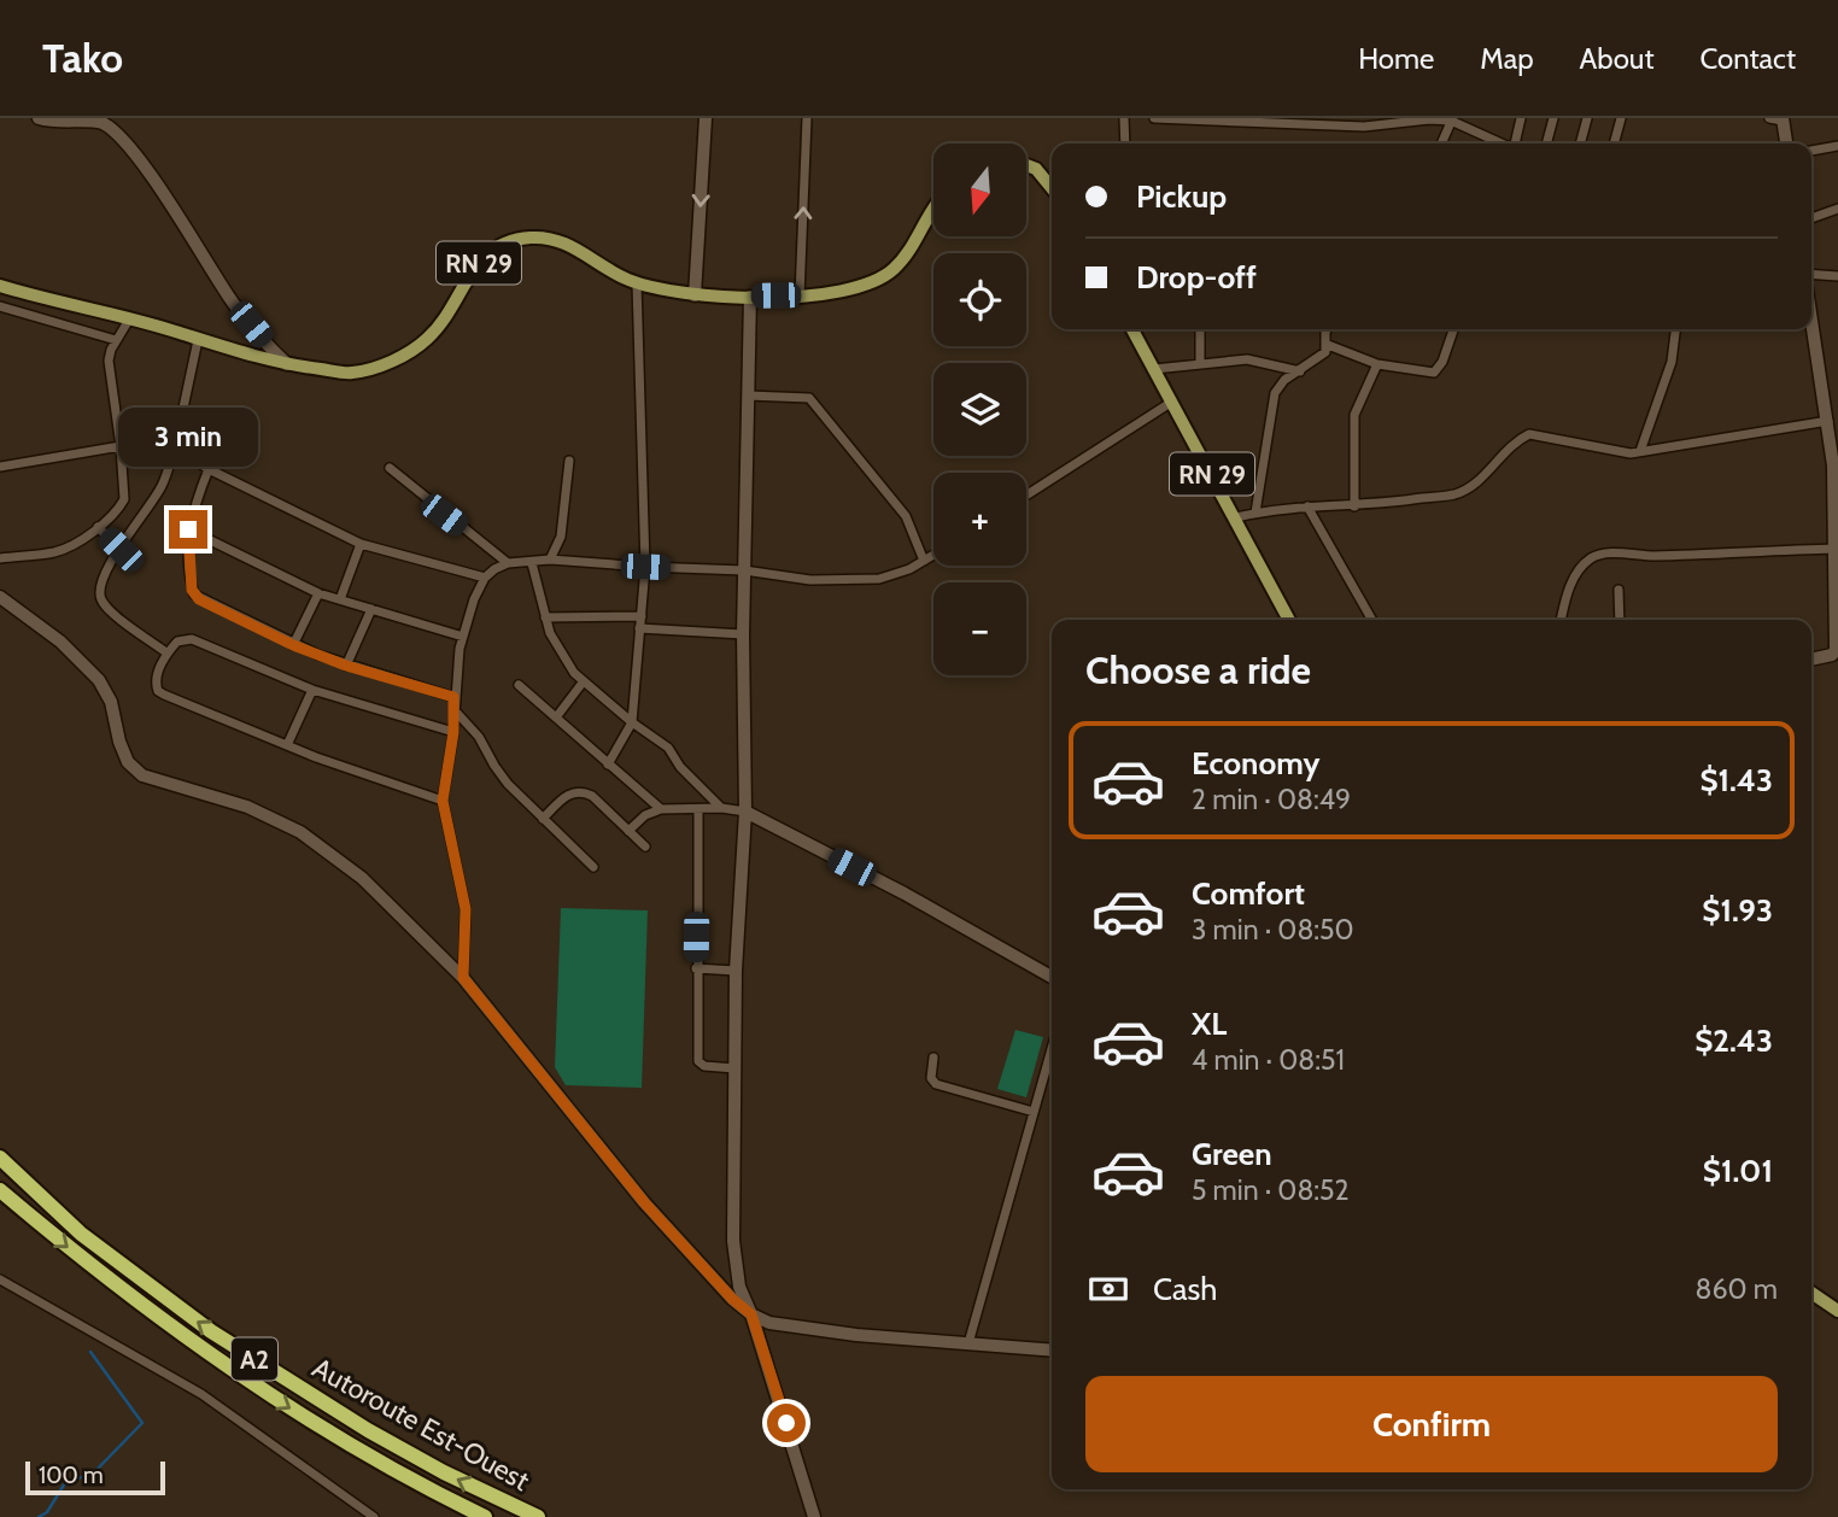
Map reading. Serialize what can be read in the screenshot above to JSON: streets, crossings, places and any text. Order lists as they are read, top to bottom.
{
  "streets": {
    "highway": ["A2", "Autoroute Est-Ouest"],
    "main road": ["RN 29"]
  },
  "scale_bar": "100 m",
  "north": "bottom",
  "page": {
    "header": "Tako",
    "nav": [
      "Home",
      "Map",
      "About",
      "Contact"
    ],
    "map_buttons": ["+", "−"],
    "banner": ["Pickup", "Drop-off"],
    "bubble": "3 min",
    "heading": "Choose a ride",
    "list": [
      {
        "name": "Economy",
        "note": "2 min · 08:49",
        "value": "$1.43"
      },
      {
        "name": "Comfort",
        "note": "3 min · 08:50",
        "value": "$1.93"
      },
      {
        "name": "XL",
        "note": "4 min · 08:51",
        "value": "$2.43"
      },
      {
        "name": "Green",
        "note": "5 min · 08:52",
        "value": "$1.01"
      }
    ],
    "pay": ["Cash", "860 m"],
    "buttons": "Confirm",
    "scale": "100 m"
  }
}
